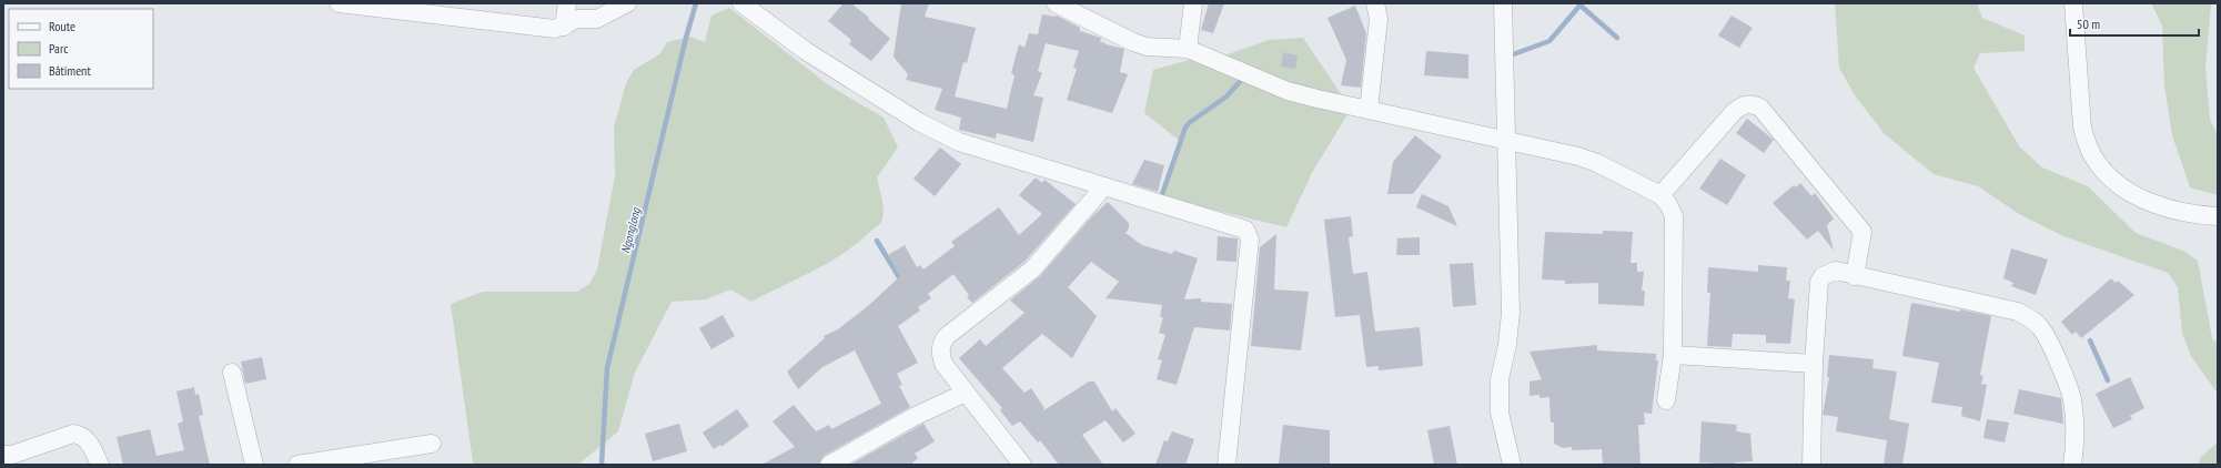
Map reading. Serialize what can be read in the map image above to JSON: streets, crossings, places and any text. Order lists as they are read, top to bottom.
{
  "water": ["Ngonglong"],
  "legend": ["Route", "Parc", "Bâtiment"],
  "scale_bar": "50 m"
}
